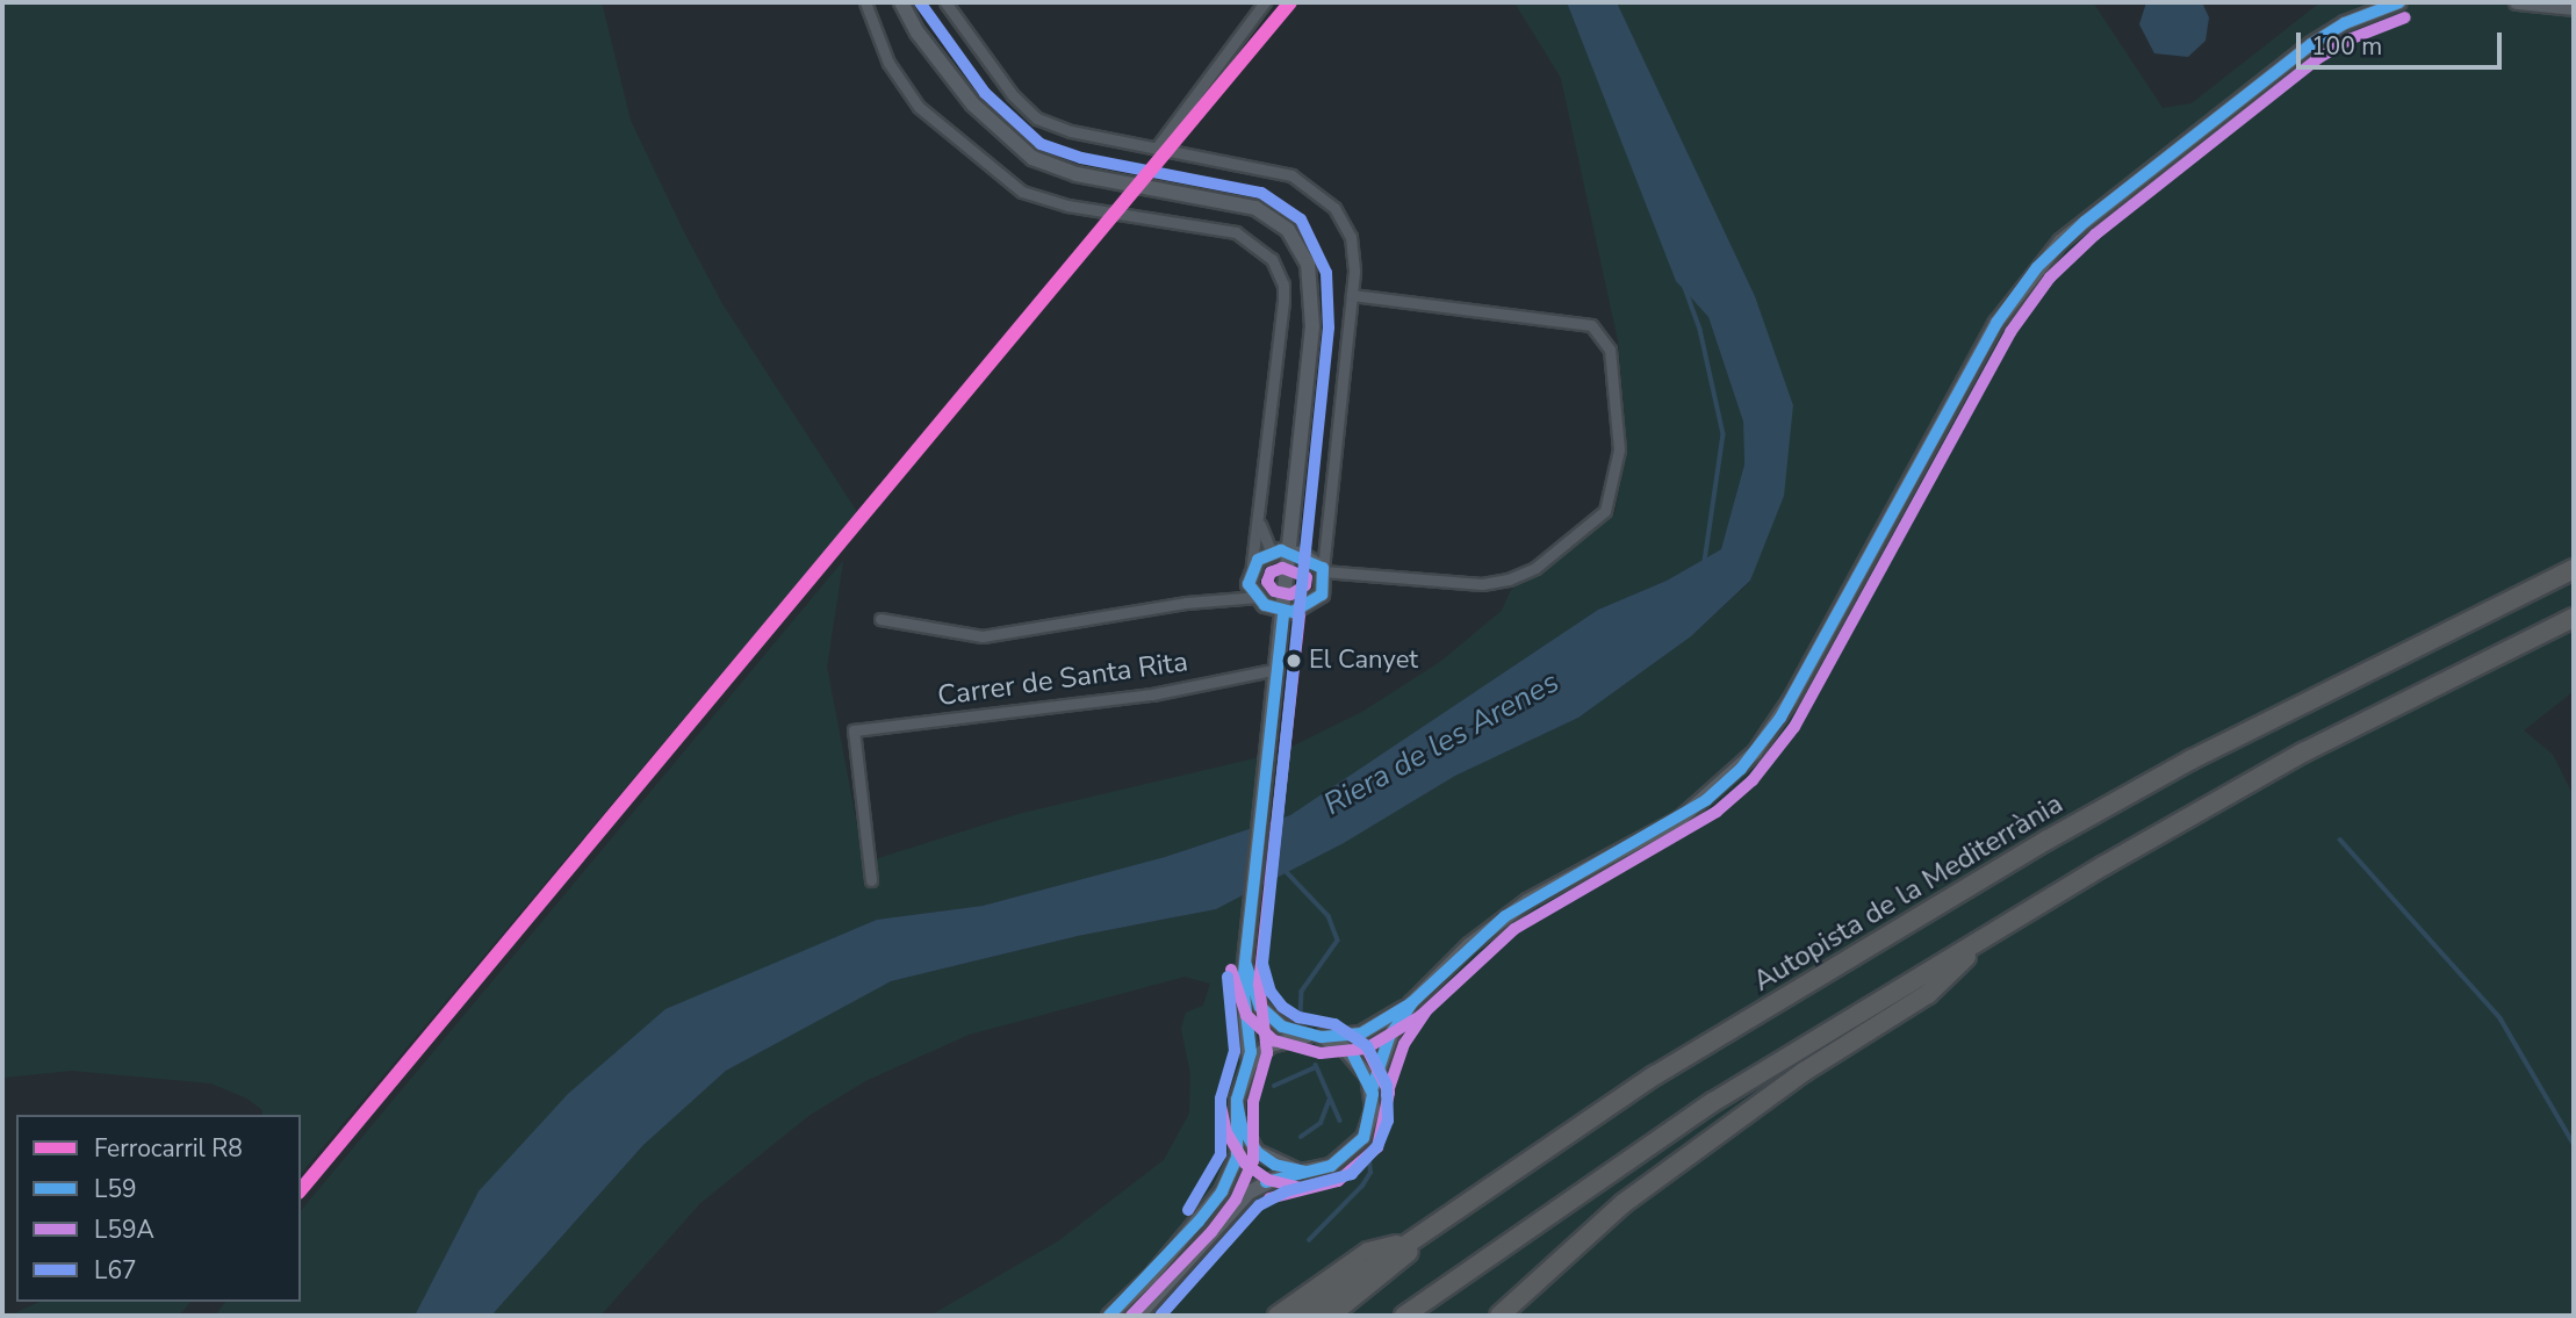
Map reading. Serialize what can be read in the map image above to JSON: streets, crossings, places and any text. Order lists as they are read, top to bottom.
{
  "streets": {
    "highway": ["Autopista de la Mediterrània"],
    "street": ["Carrer de Santa Rita"]
  },
  "water": ["Riera de les Arenes"],
  "places": ["El Canyet"],
  "lines": [
    "rail line R8",
    "transit line L59",
    "transit line L67",
    "transit line L59A"
  ],
  "legend": [
    "Ferrocarril R8",
    "L59",
    "L59A",
    "L67"
  ],
  "scale_bar": "100 m"
}
